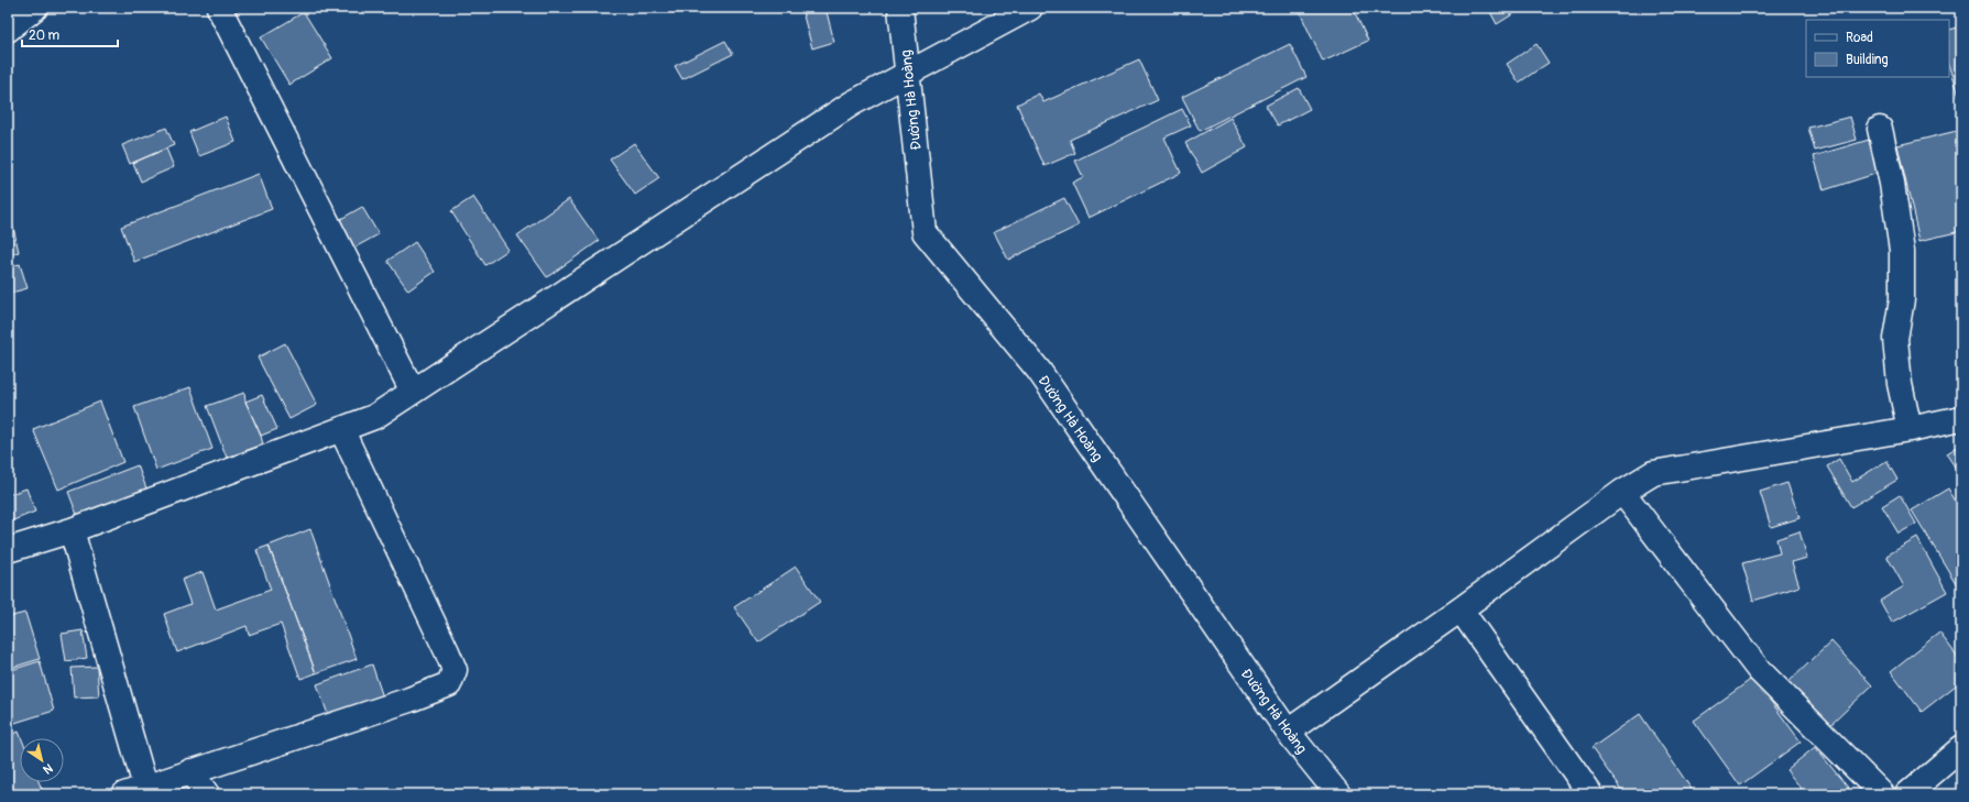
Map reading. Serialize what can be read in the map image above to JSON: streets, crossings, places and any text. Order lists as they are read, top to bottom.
{
  "streets": {
    "street": ["Đường Hà Hoàng"]
  },
  "legend": ["Road", "Building"],
  "scale_bar": "20 m",
  "north": "bottom right"
}
